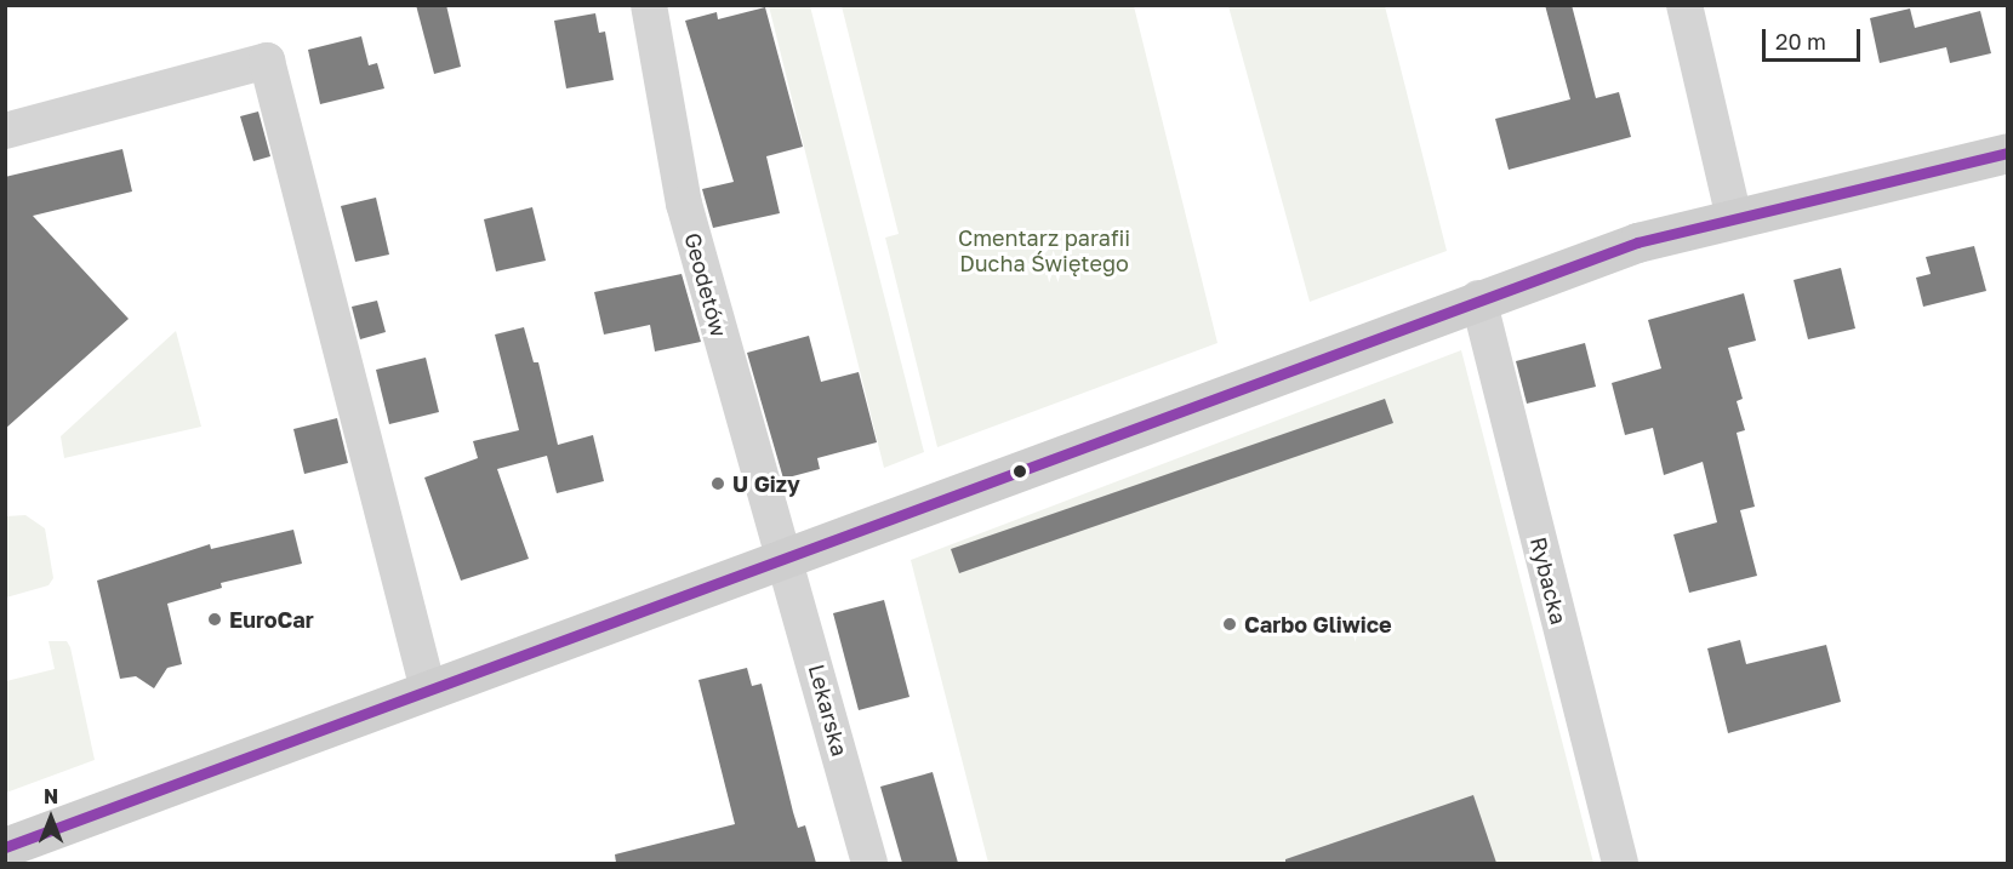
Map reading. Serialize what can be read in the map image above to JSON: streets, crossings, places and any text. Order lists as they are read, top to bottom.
{
  "streets": {
    "street": ["Geodetów", "Rybacka", "Lekarska"]
  },
  "crossings": [
    ["Geodetów", "Lekarska"]
  ],
  "parks": ["Cmentarz parafii Ducha Świętego"],
  "places": ["U Gizy", "EuroCar", "Carbo Gliwice"],
  "scale_bar": "20 m",
  "north": "top"
}
